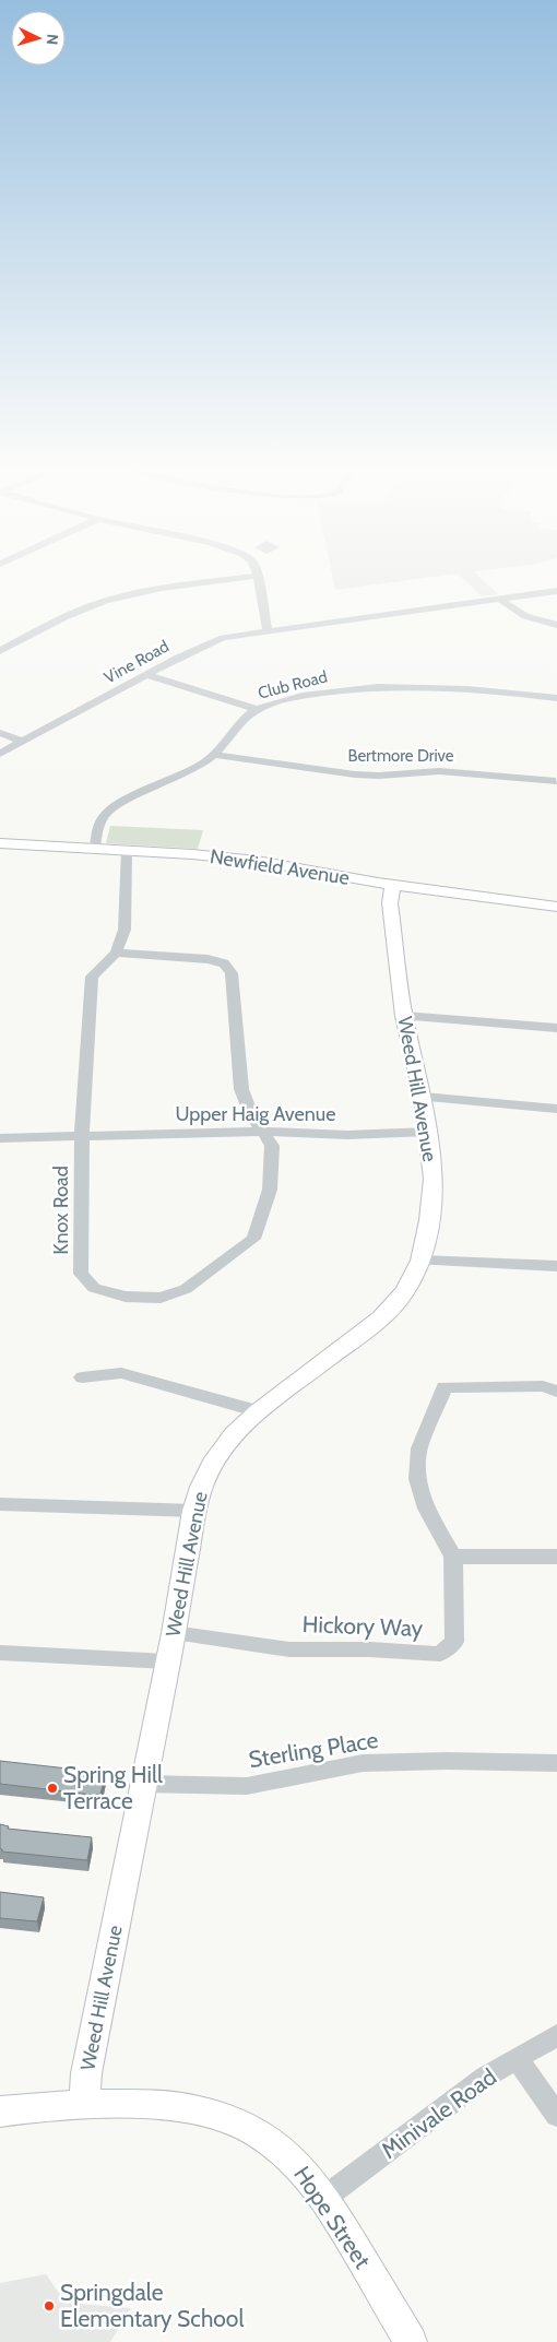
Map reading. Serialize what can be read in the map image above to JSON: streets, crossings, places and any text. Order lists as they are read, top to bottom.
{
  "streets": {
    "main road": ["Newfield Avenue", "Weed Hill Avenue", "Hope Street"],
    "street": [
      "Vine Road",
      "Club Road",
      "Bertmore Drive",
      "Upper Haig Avenue",
      "Knox Road",
      "Hickory Way",
      "Sterling Place",
      "Minivale Road"
    ]
  },
  "crossings": [
    ["Club Road", "Bertmore Drive"],
    ["Club Road", "Newfield Avenue"],
    ["Newfield Avenue", "Weed Hill Avenue"],
    ["Newfield Avenue", "Knox Road"],
    ["Weed Hill Avenue", "Upper Haig Avenue"],
    ["Weed Hill Avenue", "Hickory Way"],
    ["Weed Hill Avenue", "Sterling Place"],
    ["Weed Hill Avenue", "Hope Street"],
    ["Upper Haig Avenue", "Knox Road"],
    ["Minivale Road", "Hope Street"]
  ],
  "places": ["Spring Hill Terrace", "Springdale Elementary School"],
  "north": "right"
}
